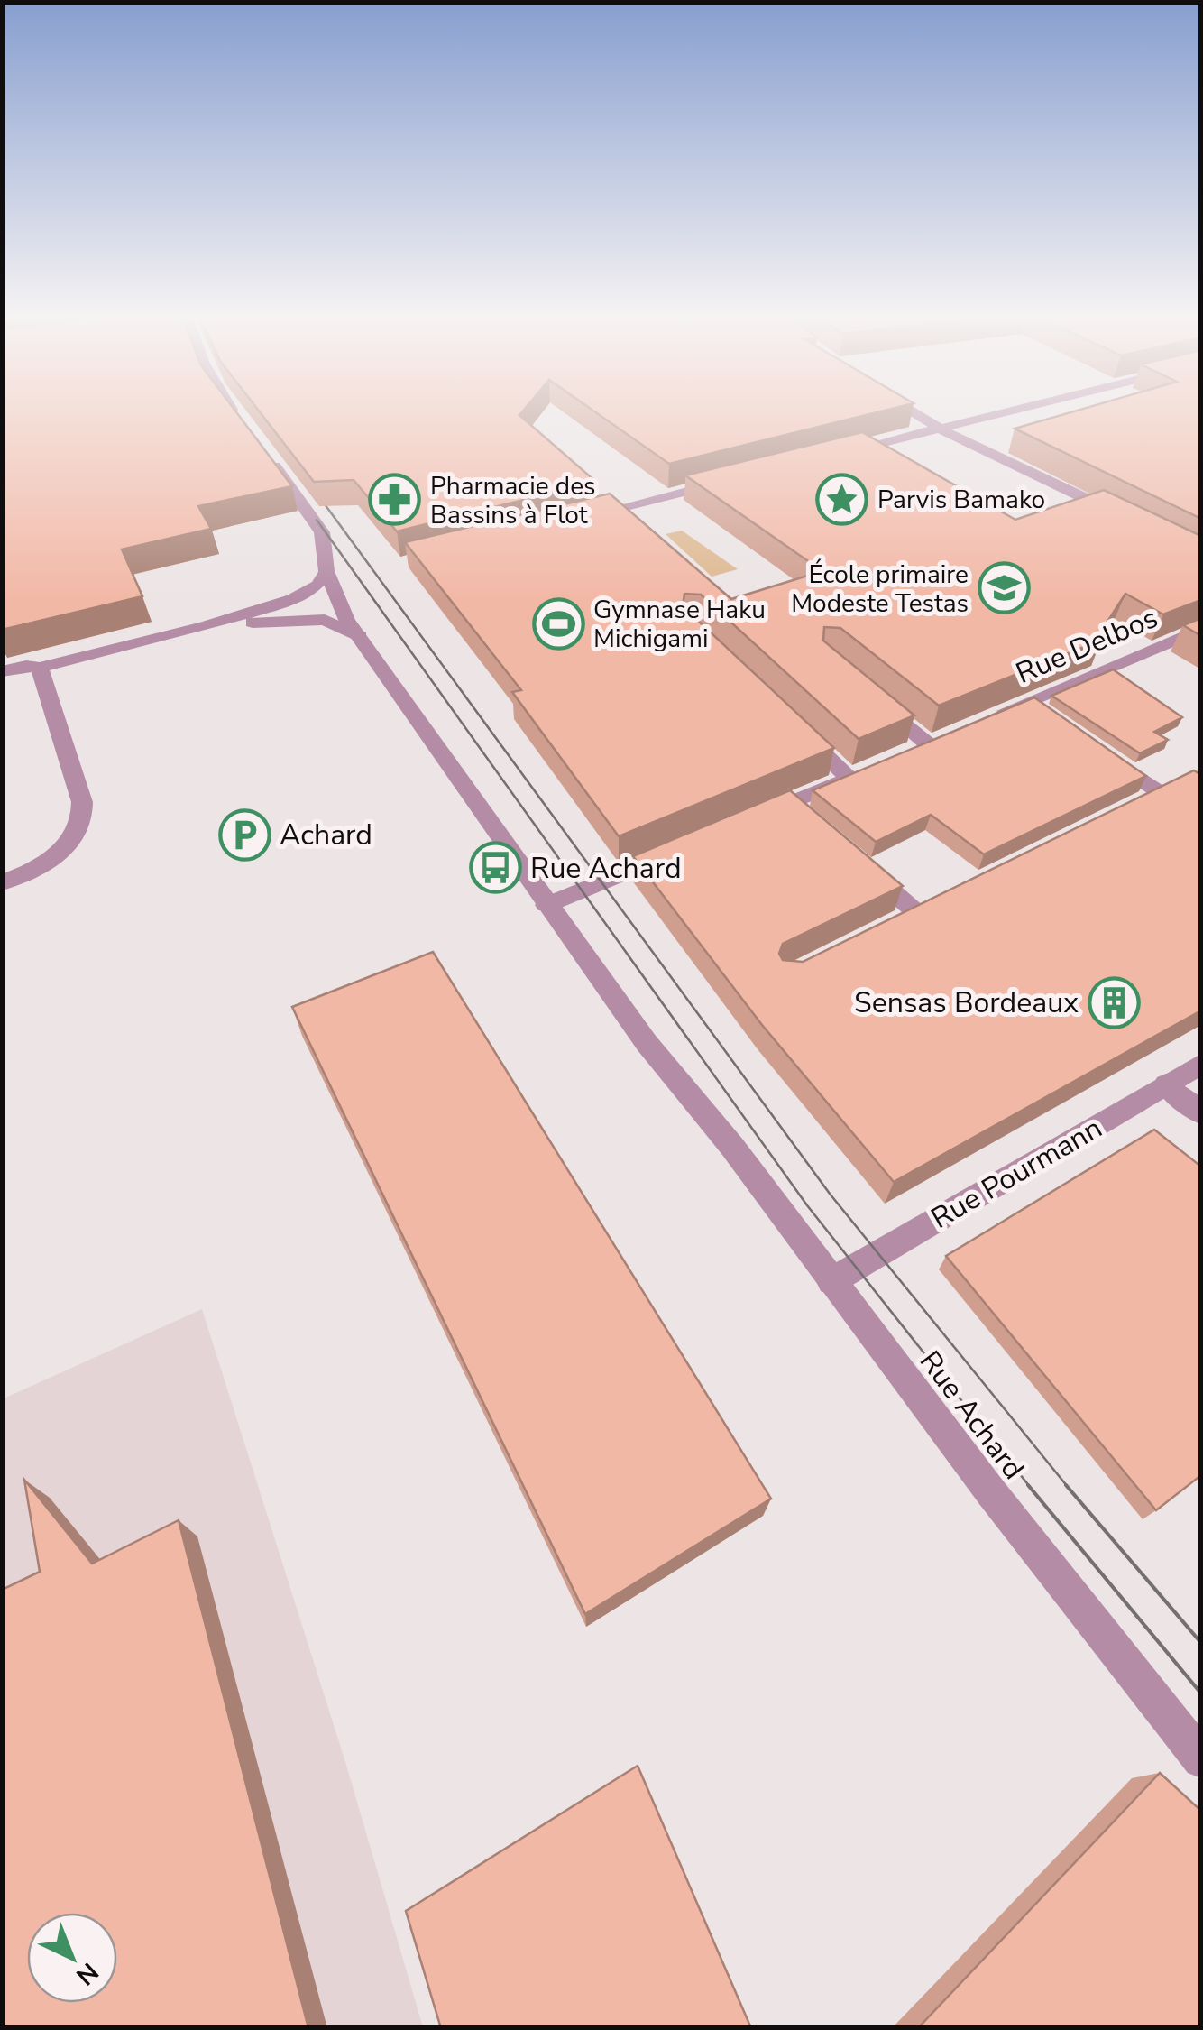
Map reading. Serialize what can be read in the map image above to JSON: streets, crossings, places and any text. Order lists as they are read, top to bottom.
{
  "streets": {
    "street": ["Rue Delbos", "Rue Pourmann", "Rue Achard"]
  },
  "crossings": [
    ["Rue Pourmann", "Rue Achard"]
  ],
  "places": {
    "place": ["Parvis Bamako"],
    "pharmacy": ["Pharmacie des Bassins à Flot"],
    "school or university": ["École primaire Modeste Testas"],
    "sports": ["Gymnase Haku Michigami"],
    "parking": ["Achard"],
    "bus stop": ["Rue Achard"],
    "building": ["Sensas Bordeaux"]
  },
  "north": "bottom right"
}
